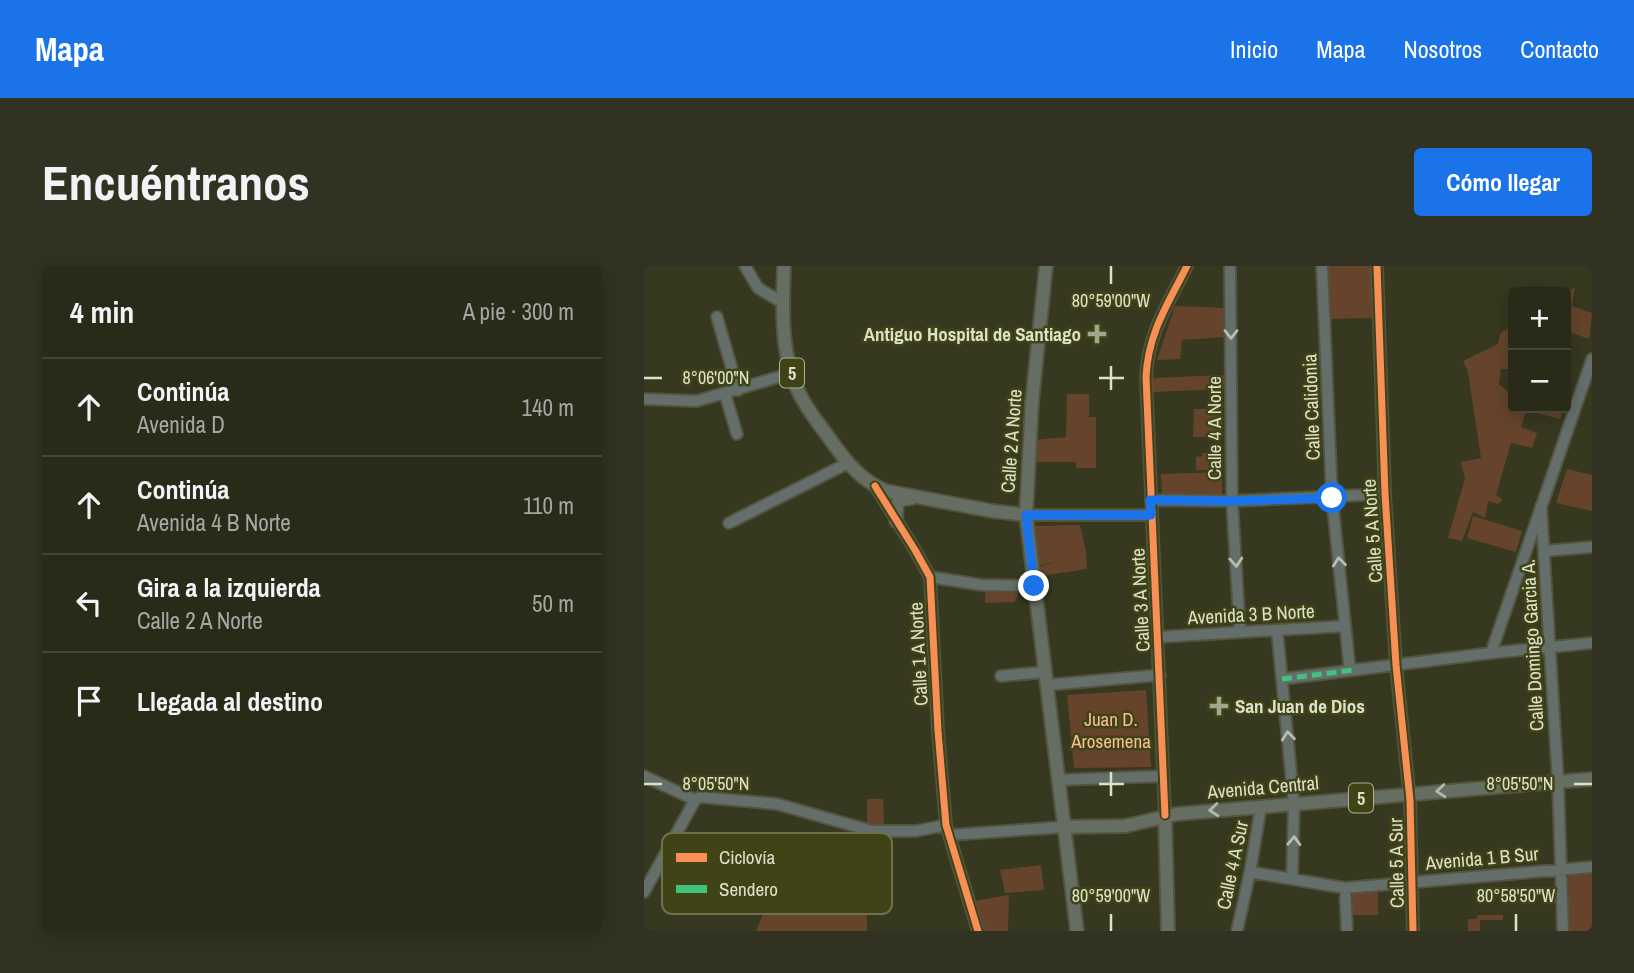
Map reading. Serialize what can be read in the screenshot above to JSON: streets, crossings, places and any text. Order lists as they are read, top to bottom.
{
  "streets": {
    "main road": ["5", "Calle 2 A Norte", "Avenida Central"],
    "street": [
      "Calle Calidonia",
      "Calle 4 A Norte",
      "Calle 5 A Norte",
      "Calle 3 A Norte",
      "Avenida 3 B Norte",
      "Calle Domingo Garcia A.",
      "Calle 1 A Norte",
      "Avenida 1 B Sur",
      "Calle 5 A Sur",
      "Calle 4 A Sur"
    ]
  },
  "crossings": [
    ["5", "Calle 2 A Norte"],
    ["5", "Calle 1 A Norte"],
    ["Calle Calidonia", "Avenida 3 B Norte"],
    ["Calle 4 A Norte", "Avenida 3 B Norte"],
    ["Calle 2 A Norte", "Avenida Central"],
    ["Calle 5 A Norte", "Avenida Central"],
    ["Calle 5 A Norte", "Calle 5 A Sur"],
    ["Calle 3 A Norte", "Avenida 3 B Norte"],
    ["Calle 3 A Norte", "Avenida Central"],
    ["Calle Domingo Garcia A.", "Avenida Central"],
    ["Calle Domingo Garcia A.", "Avenida 1 B Sur"],
    ["Avenida Central", "Calle 5 A Sur"],
    ["Avenida Central", "Calle 4 A Sur"],
    ["Avenida 1 B Sur", "Calle 5 A Sur"],
    ["Avenida 1 B Sur", "Calle 4 A Sur"]
  ],
  "one_way": ["Calle 4 A Norte", "Avenida Central"],
  "parks": ["Juan D. Arosemena"],
  "places": {
    "health": ["Antiguo Hospital de Santiago", "San Juan de Dios"]
  },
  "legend": ["Ciclovía", "Sendero"],
  "page": {
    "header": "Mapa",
    "nav": [
      "Inicio",
      "Mapa",
      "Nosotros",
      "Contacto"
    ],
    "buttons": "Cómo llegar",
    "title": "Encuéntranos",
    "heading": ["4 min", "A pie · 300 m"],
    "map_buttons": ["+", "−"],
    "list": [
      ["Continúa", "Avenida D", "140 m"],
      ["Continúa", "Avenida 4 B Norte", "110 m"],
      ["Gira a la izquierda", "Calle 2 A Norte", "50 m"],
      "Llegada al destino"
    ]
  },
  "coordinates": [
    "80°59'00\"W",
    "8°06'00\"N",
    "8°05'50\"N",
    "80°58'50\"W"
  ]
}
